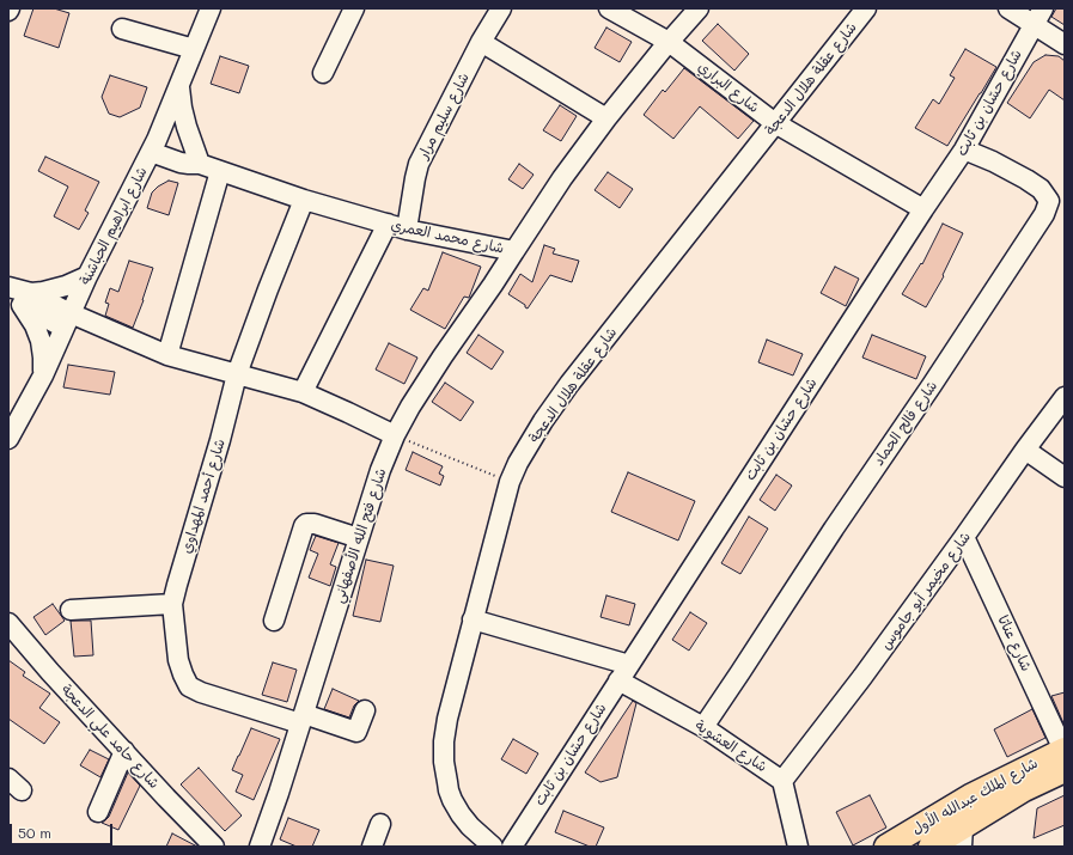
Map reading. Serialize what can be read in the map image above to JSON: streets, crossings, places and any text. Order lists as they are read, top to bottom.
{
  "streets": {
    "main road": ["شارع الملك عبدالله الأول"],
    "street": [
      "شارع عقلة هلال الدعجة",
      "شارع البراري",
      "شارع حسّان بن ثابت",
      "شارع سليم مرار",
      "شارع ابراهيم الحباشنة",
      "شارع محمد العمري",
      "شارع فالح الحماد",
      "شارع أحمد المهداوي",
      "شارع فتح الله الأصفهاني",
      "شارع مخيمر أبو جاموس",
      "شارع عناتا",
      "شارع حامد علي الدعجة",
      "شارع العشوية"
    ]
  },
  "crossings": [
    ["شارع عقلة هلال الدعجة", "شارع البراري"],
    ["شارع عقلة هلال الدعجة", "شارع العشوية"],
    ["شارع البراري", "شارع حسّان بن ثابت"],
    ["شارع البراري", "شارع محمد العمري"],
    ["شارع حسّان بن ثابت", "شارع فالح الحماد"],
    ["شارع حسّان بن ثابت", "شارع العشوية"],
    ["شارع سليم مرار", "شارع محمد العمري"],
    ["شارع ابراهيم الحباشنة", "شارع محمد العمري"],
    ["شارع محمد العمري", "شارع أحمد المهداوي"],
    ["شارع محمد العمري", "شارع فتح الله الأصفهاني"],
    ["شارع فالح الحماد", "شارع العشوية"],
    ["شارع أحمد المهداوي", "شارع فتح الله الأصفهاني"],
    ["شارع مخيمر أبو جاموس", "شارع عناتا"],
    ["شارع مخيمر أبو جاموس", "شارع العشوية"],
    ["شارع عناتا", "شارع الملك عبدالله الأول"]
  ],
  "scale_bar": "50 m"
}
